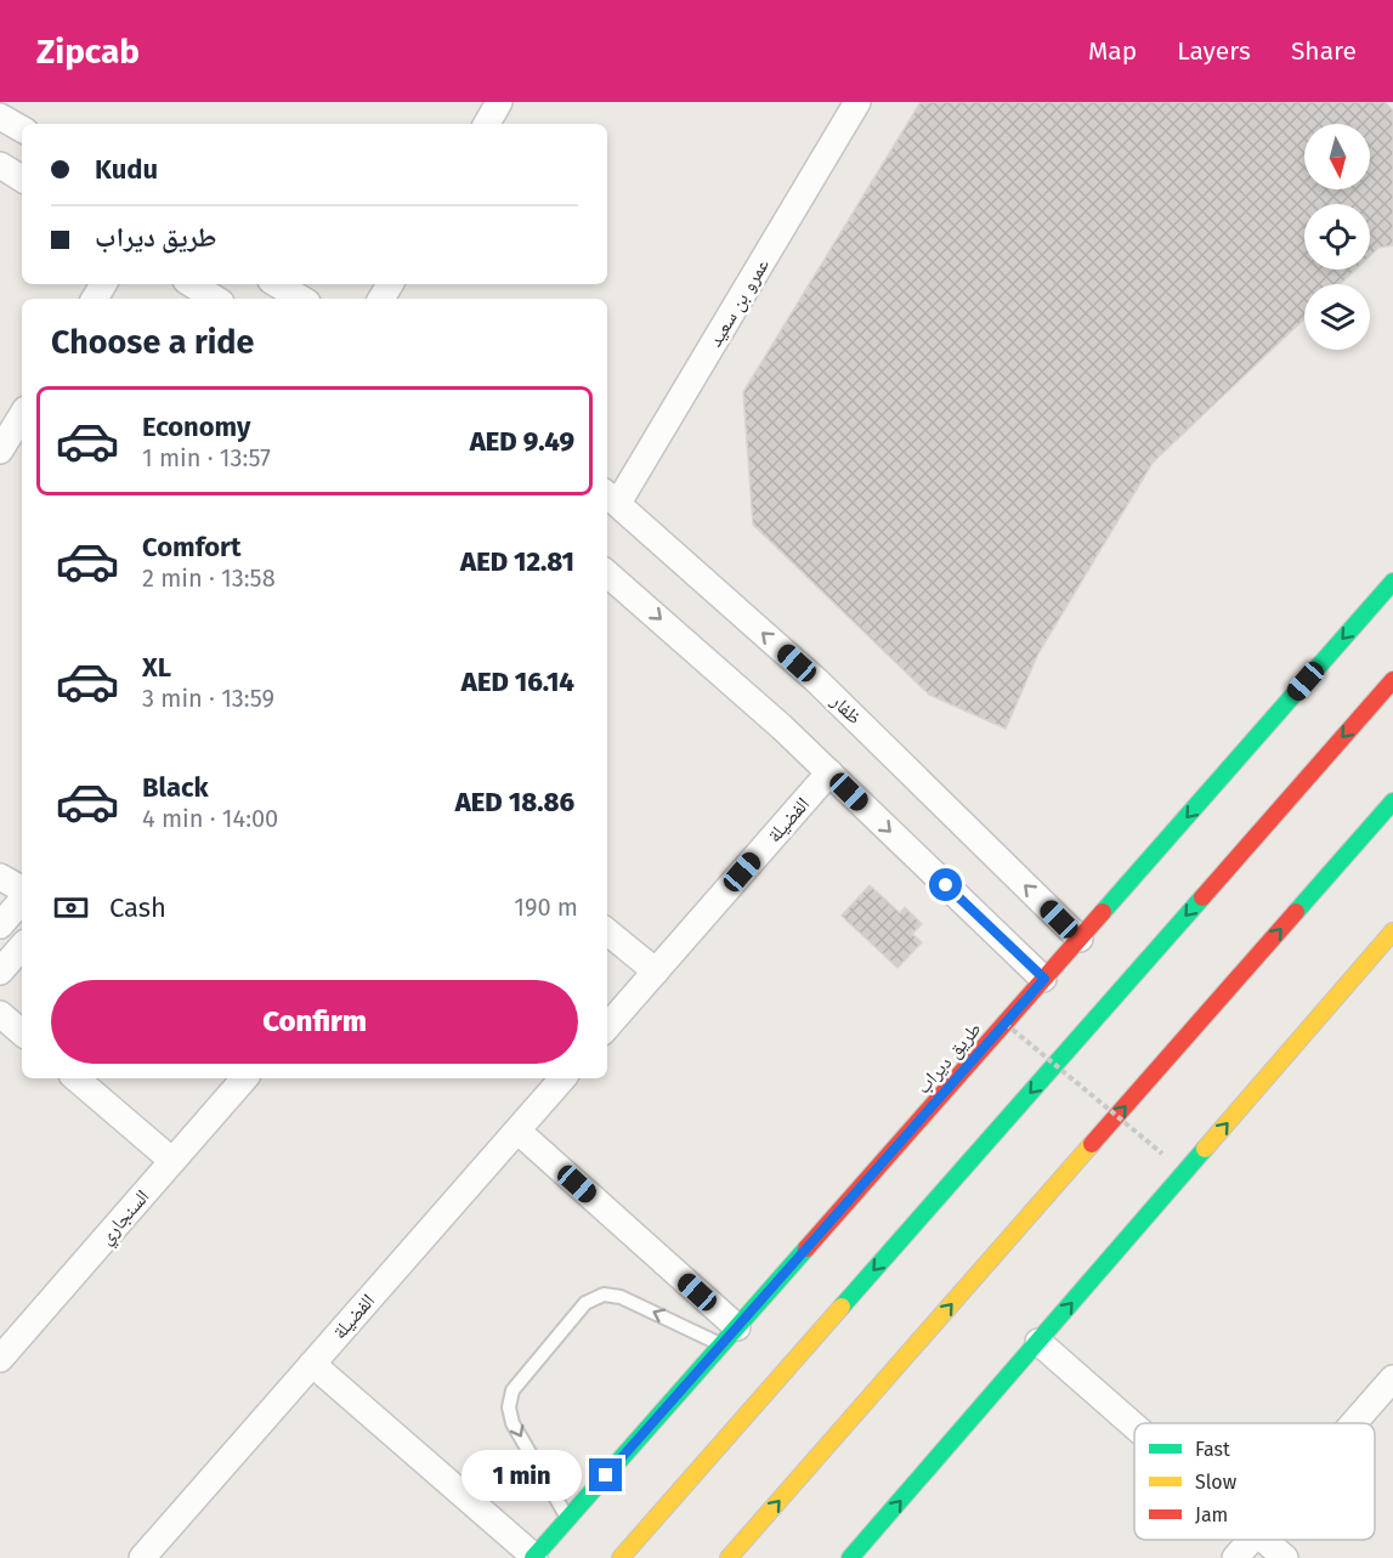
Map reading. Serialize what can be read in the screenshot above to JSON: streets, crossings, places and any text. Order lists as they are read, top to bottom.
{
  "streets": {
    "main road": ["طريق ديراب"],
    "street": [
      "عمرو بن سعيد",
      "ظفار",
      "الفضيلة",
      "السنجاري"
    ]
  },
  "crossings": [
    ["عمرو بن سعيد", "ظفار"],
    ["ظفار", "طريق ديراب"]
  ],
  "legend": ["Fast", "Slow", "Jam"],
  "north": "bottom",
  "page": {
    "header": "Zipcab",
    "nav": ["Map", "Layers", "Share"],
    "banner": ["Kudu", "طريق ديراب"],
    "heading": "Choose a ride",
    "list": [
      {
        "name": "Economy",
        "note": "1 min · 13:57",
        "value": "AED 9.49"
      },
      {
        "name": "Comfort",
        "note": "2 min · 13:58",
        "value": "AED 12.81"
      },
      {
        "name": "XL",
        "note": "3 min · 13:59",
        "value": "AED 16.14"
      },
      {
        "name": "Black",
        "note": "4 min · 14:00",
        "value": "AED 18.86"
      }
    ],
    "pay": ["Cash", "190 m"],
    "buttons": "Confirm",
    "bubble": "1 min"
  }
}
